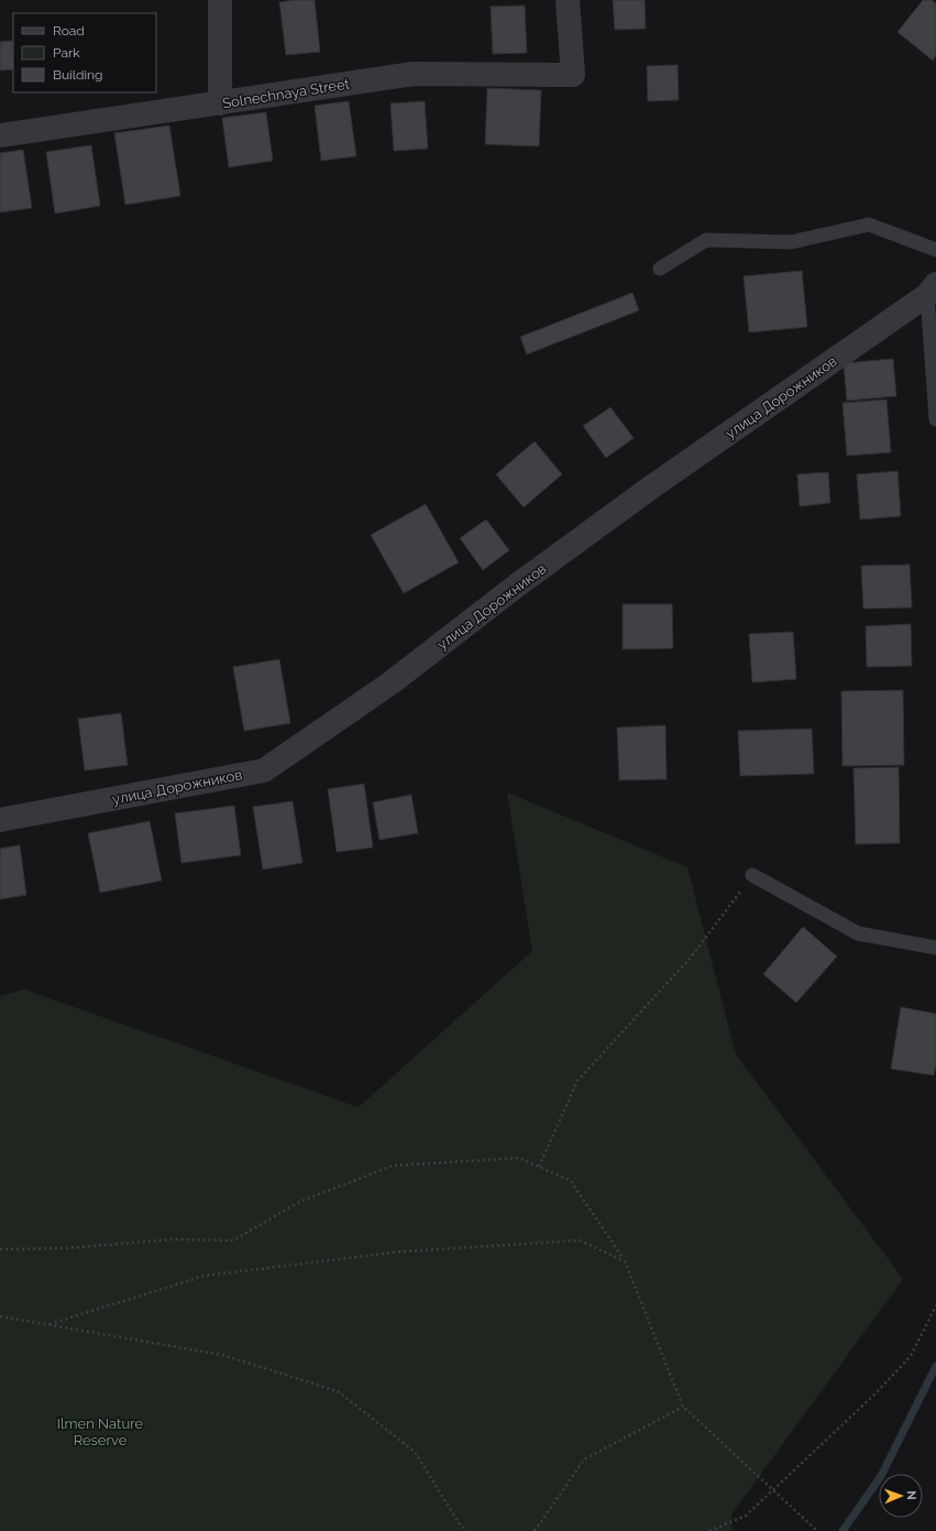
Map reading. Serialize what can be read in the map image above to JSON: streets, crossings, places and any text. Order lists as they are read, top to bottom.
{
  "streets": {
    "street": ["Solnechnaya Street", "улица Дорожников"]
  },
  "parks": ["Ilmen Nature Reserve"],
  "legend": ["Road", "Park", "Building"],
  "north": "right"
}
